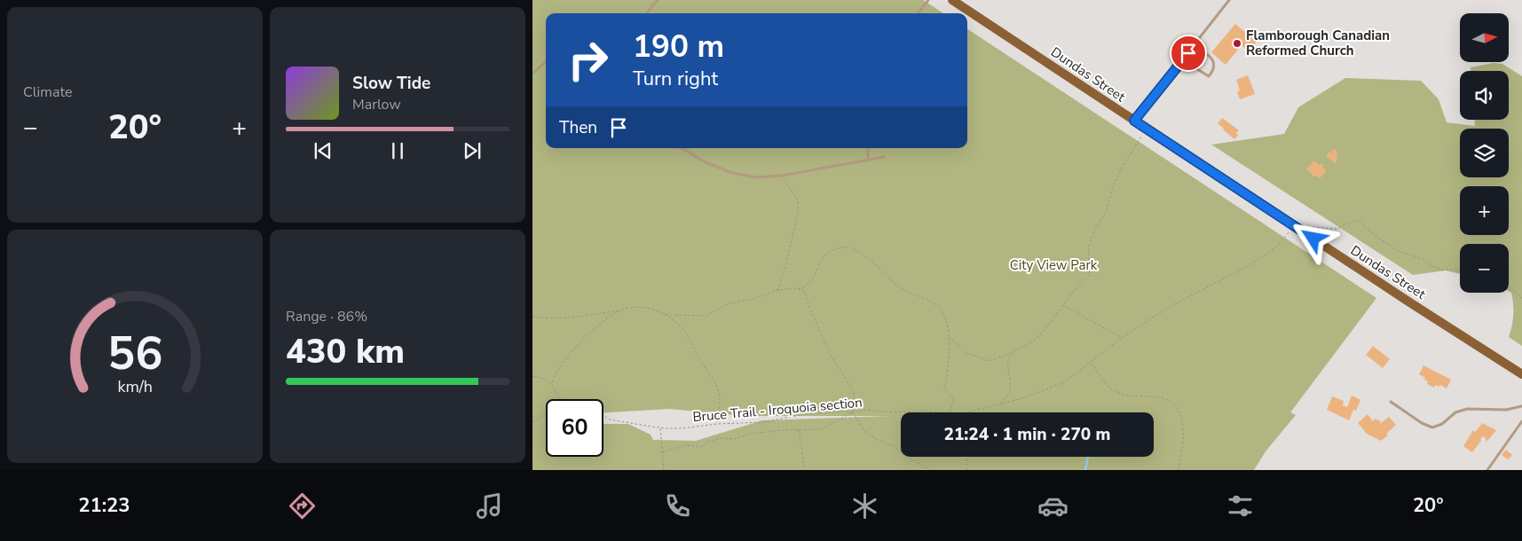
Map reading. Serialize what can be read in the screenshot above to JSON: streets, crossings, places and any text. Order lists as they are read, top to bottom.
{
  "streets": {
    "main road": ["Dundas Street"],
    "path": ["Bruce Trail - Iroquoia section"]
  },
  "crossings": [
    ["Dundas Street", "Bruce Trail - Iroquoia section"]
  ],
  "parks": ["City View Park"],
  "places": ["Flamborough Canadian Reformed Church"],
  "north": "right",
  "page": {
    "tile": [
      "Climate",
      ["Range · 86%", "430 km"]
    ],
    "map_buttons": ["+", "−"],
    "turn": ["190 m", "Turn right"],
    "song": ["Slow Tide", "Marlow"],
    "then": "Then",
    "heat": ["−", "20°", "+"],
    "limit": "60",
    "trip": "21:24 · 1 min · 270 m",
    "tabs": ["21:23", "20°"],
    "gauge": ["56", "km/h"]
  }
}
